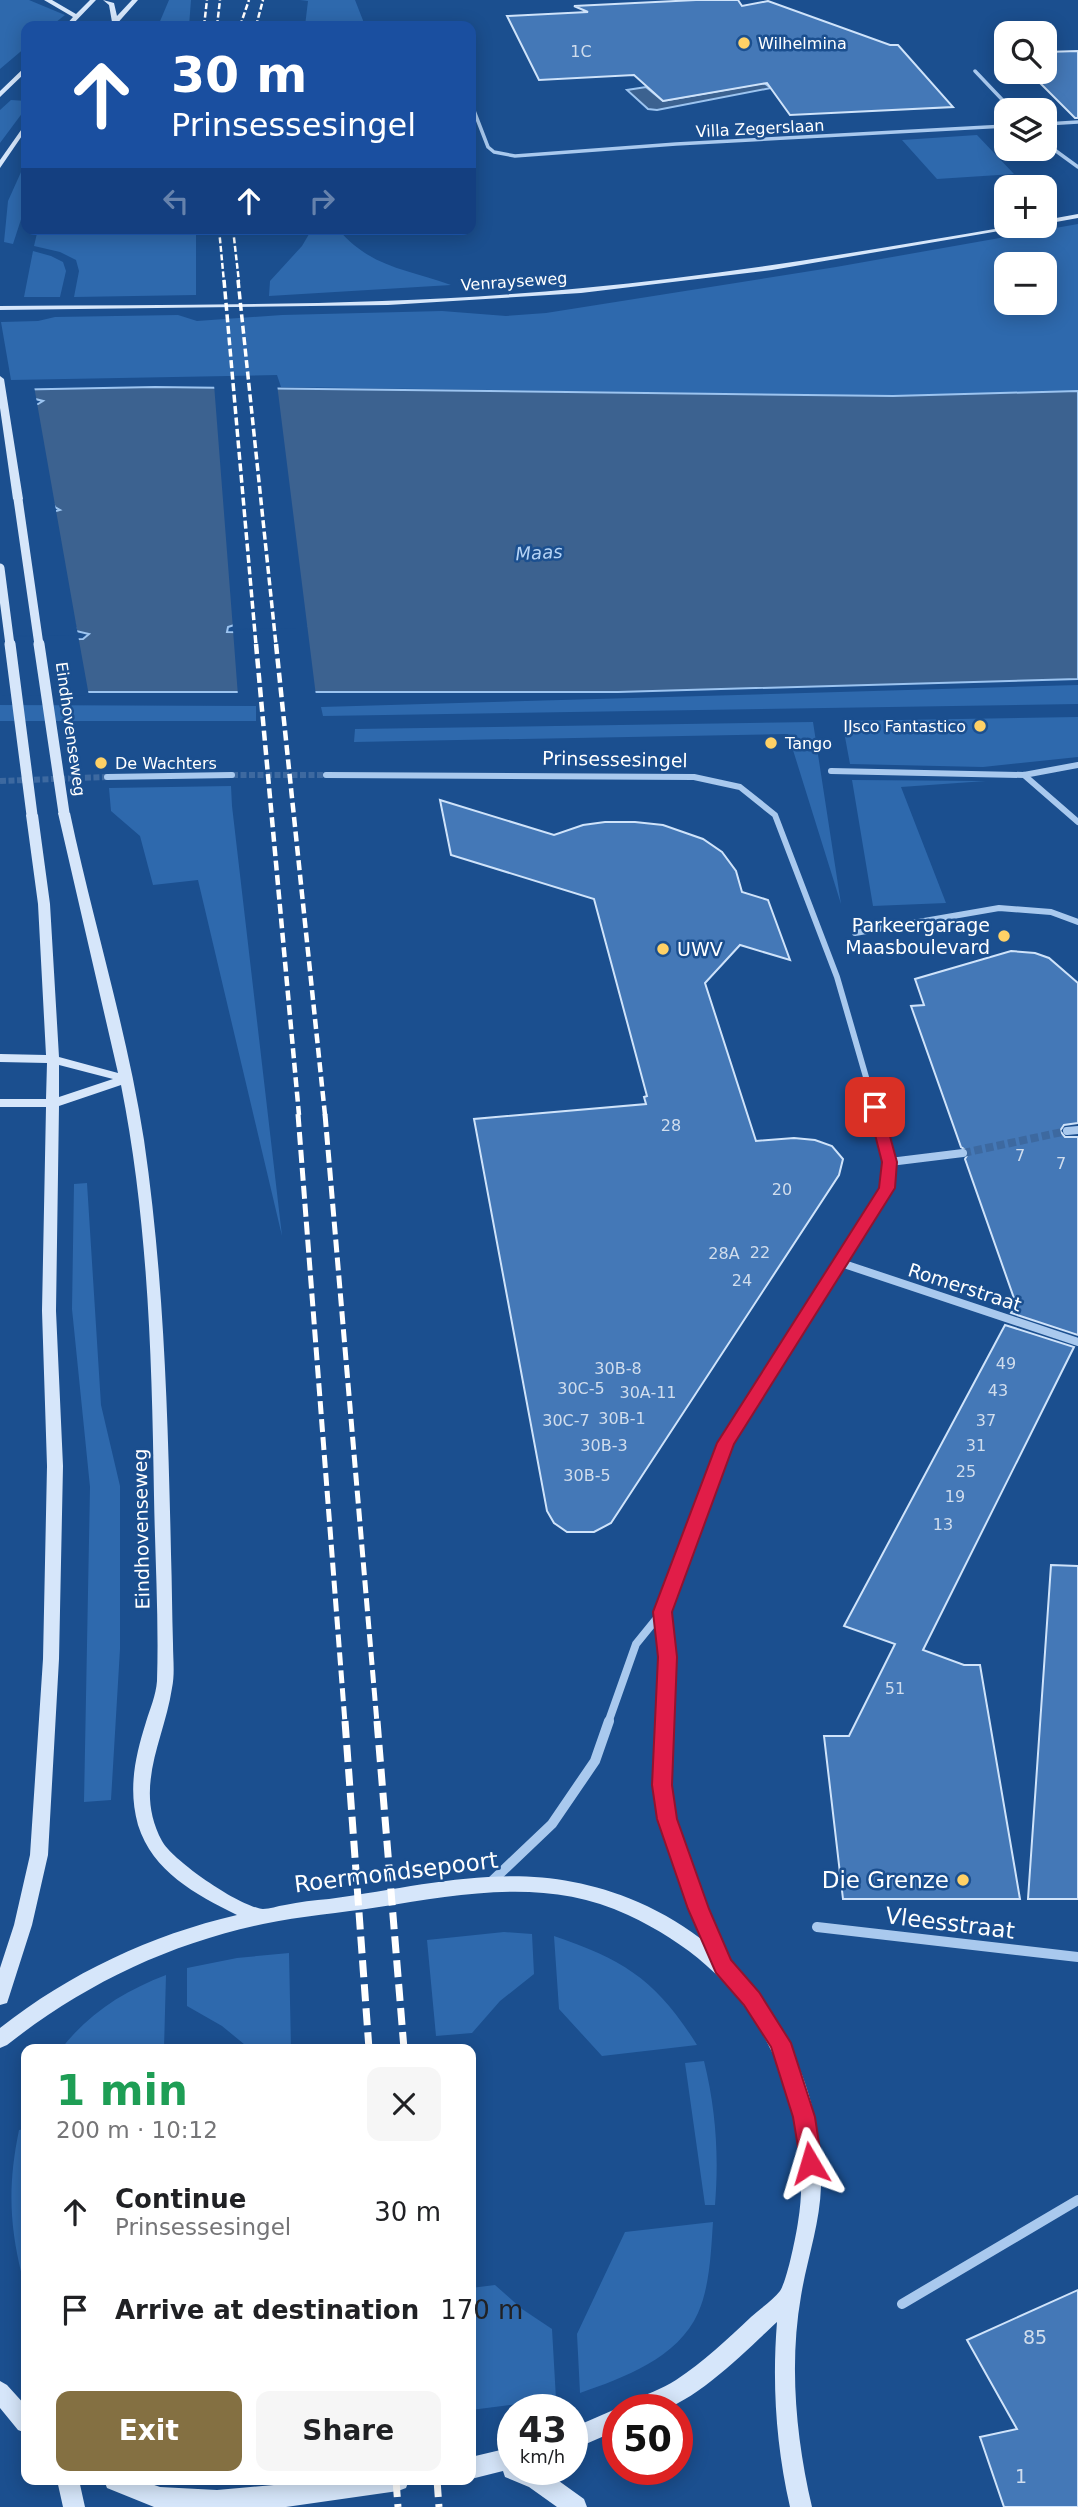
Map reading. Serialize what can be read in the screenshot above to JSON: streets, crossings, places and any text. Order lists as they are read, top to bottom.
{
  "streets": {
    "main road": ["Venrayseweg", "Eindhovenseweg", "Roermondsepoort"],
    "street": [
      "Villa Zegerslaan",
      "Prinsessesingel",
      "Romerstraat",
      "Vleesstraat"
    ]
  },
  "crossings": [
    ["Eindhovenseweg", "Roermondsepoort"],
    ["Prinsessesingel", "Romerstraat"],
    ["Prinsessesingel", "Roermondsepoort"]
  ],
  "water": ["Maas"],
  "places": [
    "Wilhelmina",
    "IJsco Fantastico",
    "Tango",
    "De Wachters",
    "Parkeergarage Maasboulevard",
    "UWV",
    "Die Grenze"
  ],
  "house_numbers": [
    "1C",
    "28",
    "7",
    "7",
    "20",
    "22",
    "28A",
    "24",
    "49",
    "30B-8",
    "30C-5",
    "43",
    "30A-11",
    "30B-1",
    "30C-7",
    "37",
    "30B-3",
    "31",
    "25",
    "30B-5",
    "19",
    "13",
    "51",
    "85",
    "1"
  ],
  "page": {
    "map_buttons": ["+", "−"],
    "turn": ["30 m", "Prinsessesingel"],
    "heading": ["1 min", "200 m · 10:12"],
    "list": [
      {
        "name": "Continue",
        "note": "Prinsessesingel",
        "value": "30 m"
      },
      {
        "name": "Arrive at destination",
        "value": "170 m"
      }
    ],
    "buttons": ["Exit", "Share"],
    "speed": "43 km/h",
    "limit": "50"
  }
}
